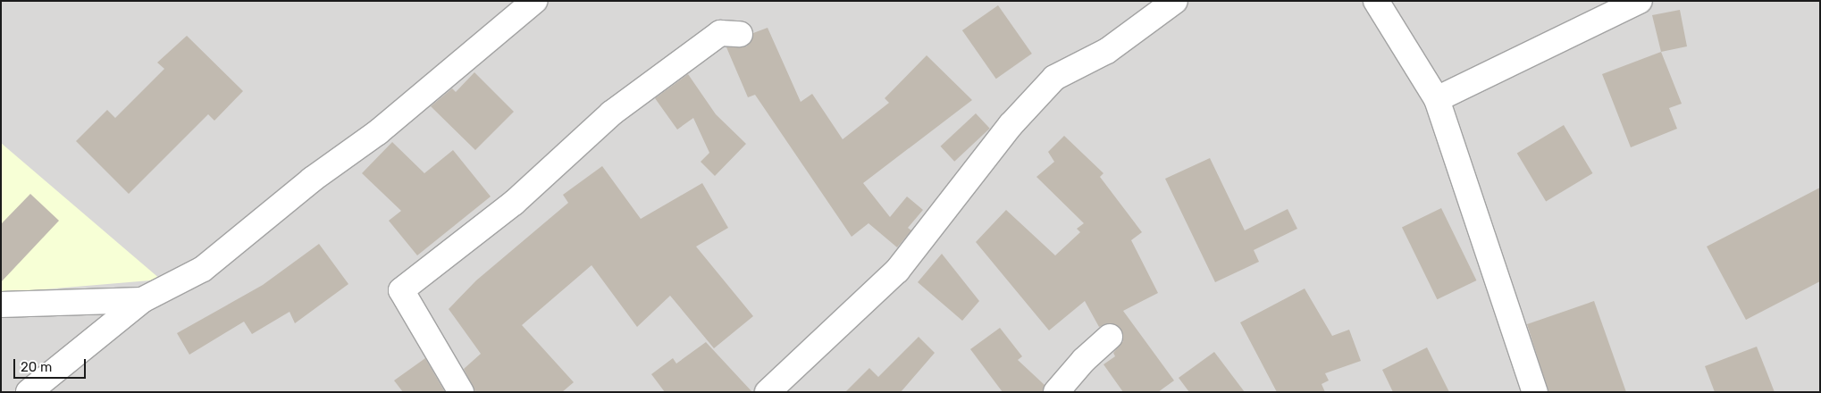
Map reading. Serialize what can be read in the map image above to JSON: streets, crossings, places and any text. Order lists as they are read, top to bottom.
{
  "scale_bar": "20 m"
}
